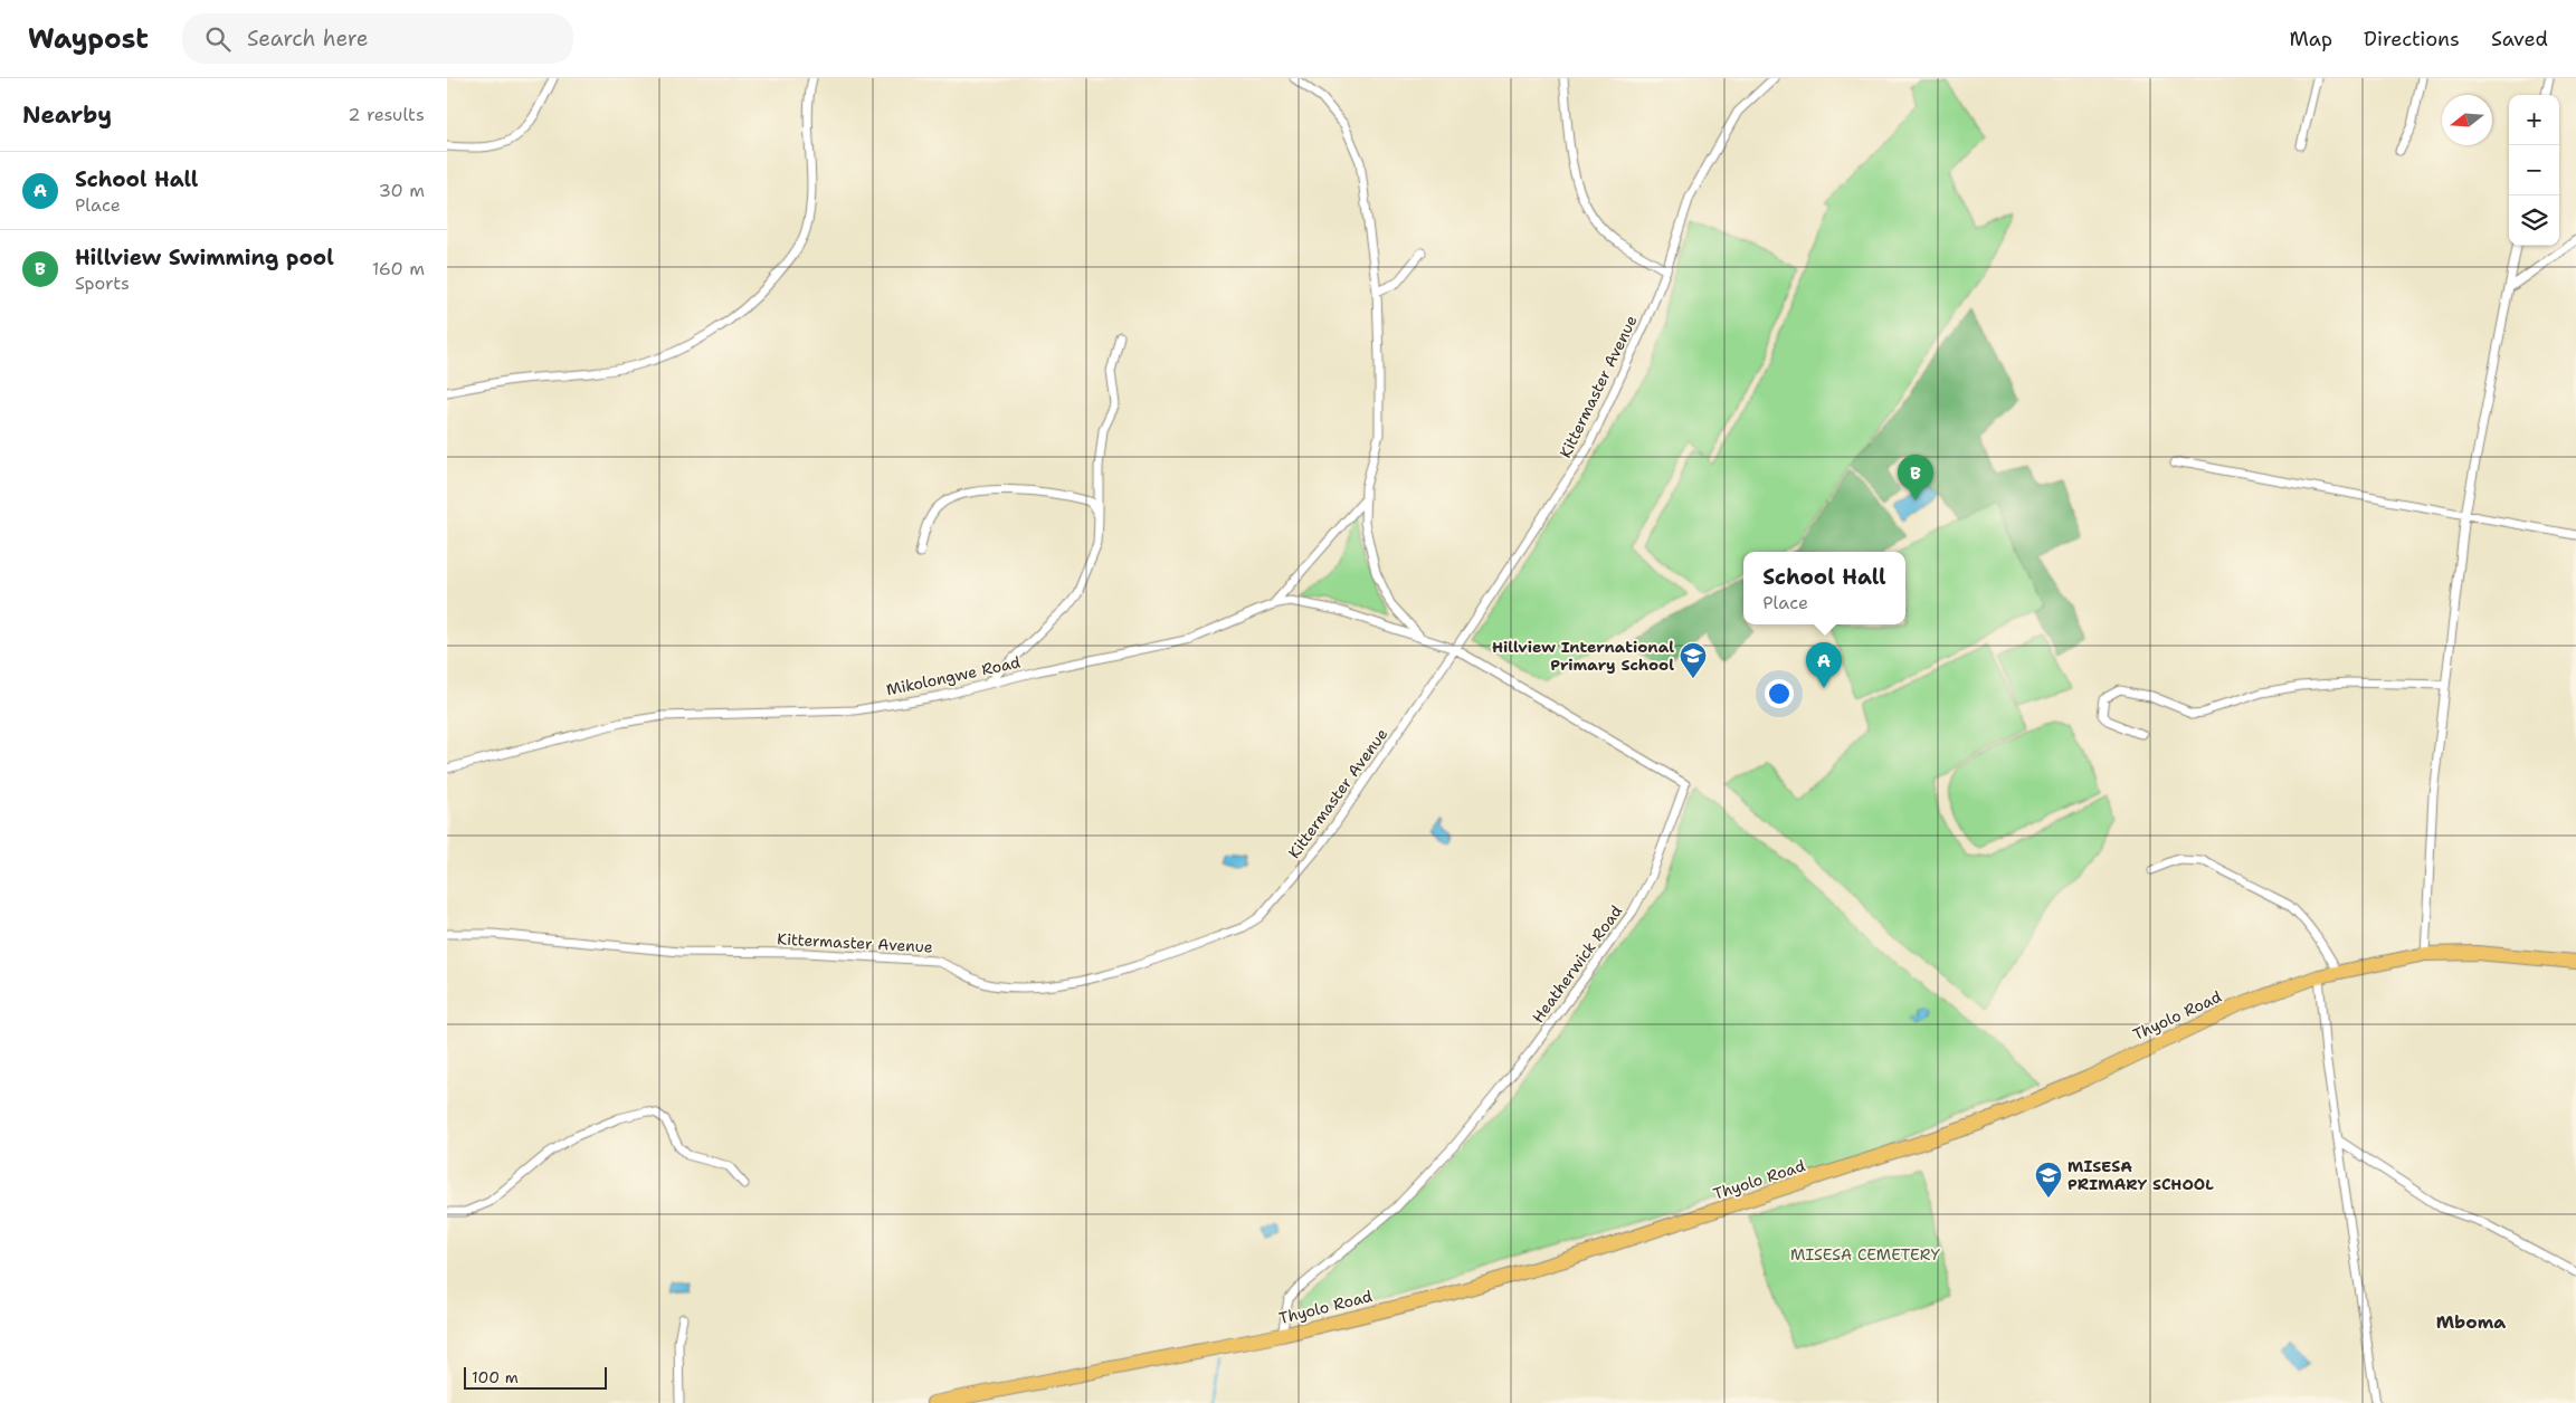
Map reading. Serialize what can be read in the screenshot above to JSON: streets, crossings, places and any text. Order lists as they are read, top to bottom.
{
  "streets": {
    "highway": ["Thyolo Road"],
    "street": ["Kittermaster Avenue", "Mikolongwe Road", "Heatherwick Road"]
  },
  "crossings": [
    ["Kittermaster Avenue", "Mikolongwe Road"],
    ["Kittermaster Avenue", "Heatherwick Road"],
    ["Mikolongwe Road", "Heatherwick Road"],
    ["Heatherwick Road", "Thyolo Road"]
  ],
  "districts": ["Mboma"],
  "parks": ["MISESA CEMETERY"],
  "places": {
    "school or university": ["Hillview International Primary School", "MISESA PRIMARY SCHOOL"]
  },
  "scale_bar": "100 m",
  "north": "left",
  "page": {
    "header": "Waypost",
    "search": "Search here",
    "nav": ["Map", "Directions", "Saved"],
    "heading": ["Nearby", "2 results"],
    "map_buttons": ["+", "−"],
    "list": [
      {
        "mark": "A",
        "name": "School Hall",
        "note": "Place",
        "value": "30 m"
      },
      {
        "mark": "B",
        "name": "Hillview Swimming pool",
        "note": "Sports",
        "value": "160 m"
      }
    ],
    "pins": ["B", "A"],
    "popup": ["School Hall", "Place"],
    "scale": "100 m"
  }
}
